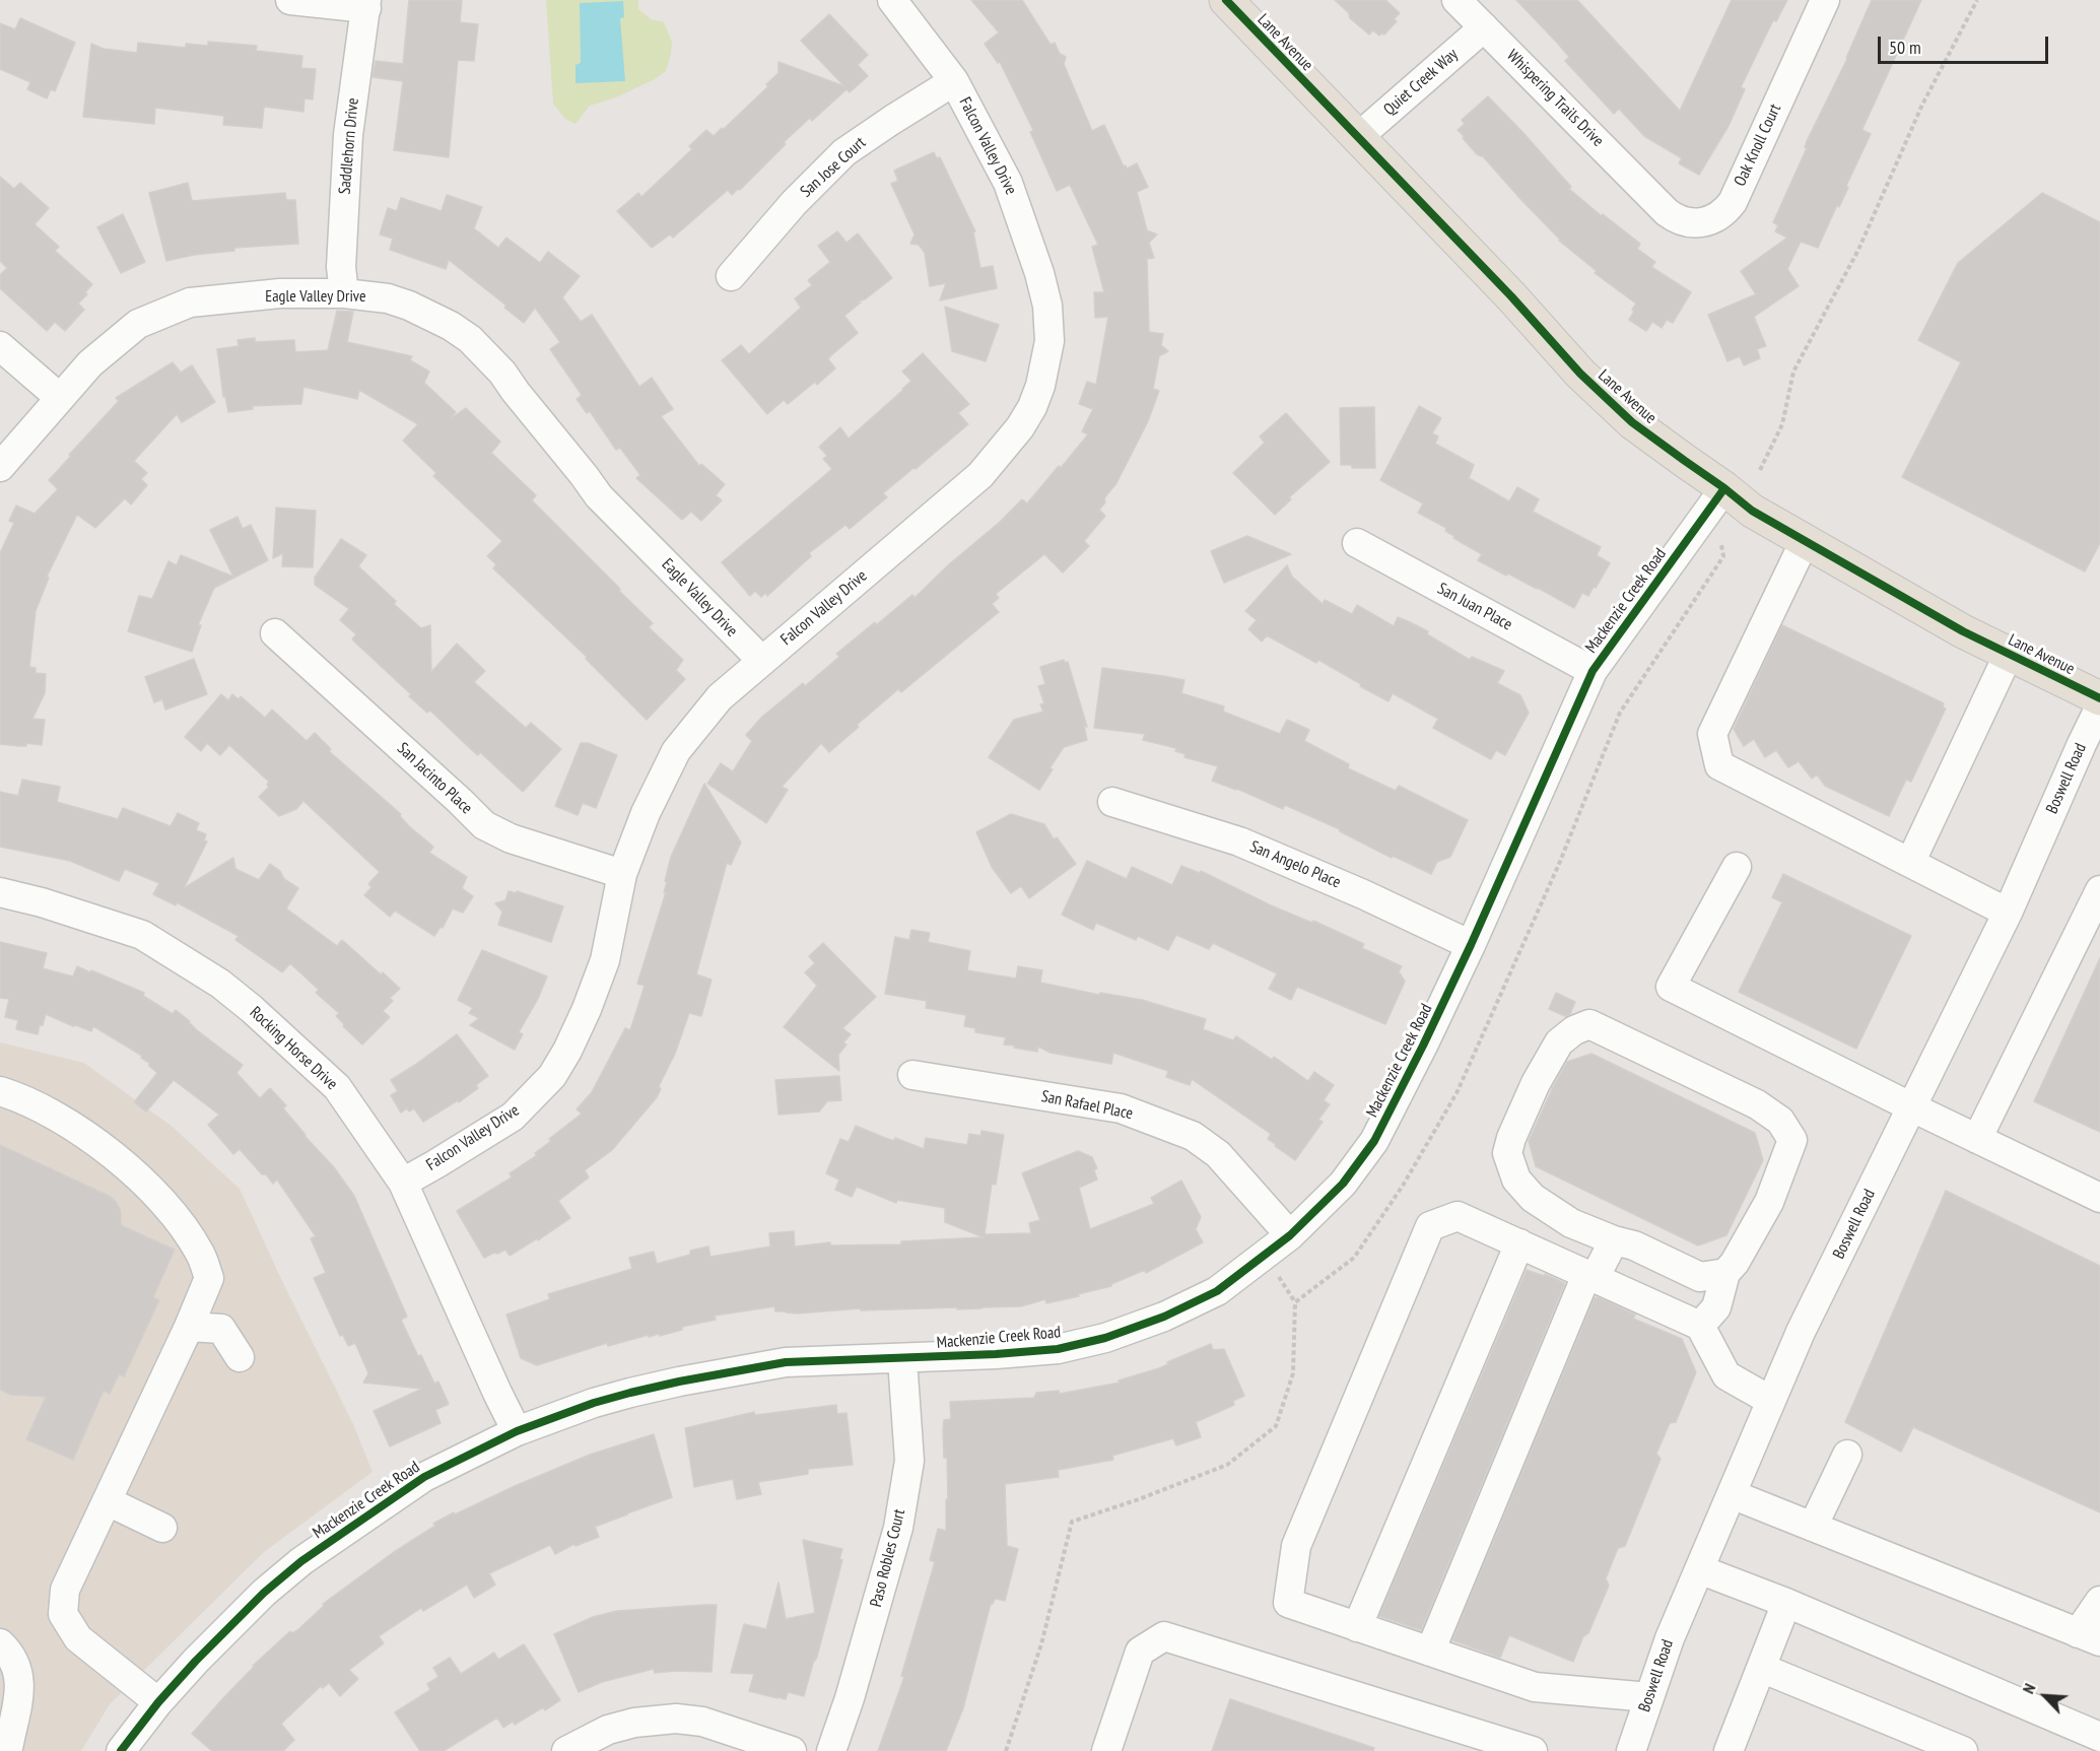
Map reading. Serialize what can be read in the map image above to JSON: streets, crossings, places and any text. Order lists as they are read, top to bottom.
{
  "streets": {
    "main road": ["Lane Avenue"],
    "street": [
      "Quiet Creek Way",
      "Whispering Trails Drive",
      "Oak Knoll Court",
      "Saddlehorn Drive",
      "Falcon Valley Drive",
      "San Jose Court",
      "Eagle Valley Drive",
      "Mackenzie Creek Road",
      "San Juan Place",
      "San Jacinto Place",
      "Boswell Road",
      "San Angelo Place",
      "Rocking Horse Drive",
      "San Rafael Place",
      "Paso Robles Court"
    ]
  },
  "crossings": [
    ["Lane Avenue", "Quiet Creek Way"],
    ["Lane Avenue", "Mackenzie Creek Road"],
    ["Quiet Creek Way", "Whispering Trails Drive"],
    ["Whispering Trails Drive", "Oak Knoll Court"],
    ["Saddlehorn Drive", "Eagle Valley Drive"],
    ["Falcon Valley Drive", "San Jose Court"],
    ["Falcon Valley Drive", "Eagle Valley Drive"],
    ["Falcon Valley Drive", "San Jacinto Place"],
    ["Falcon Valley Drive", "Rocking Horse Drive"],
    ["Mackenzie Creek Road", "San Juan Place"],
    ["Mackenzie Creek Road", "San Angelo Place"],
    ["Mackenzie Creek Road", "Rocking Horse Drive"],
    ["Mackenzie Creek Road", "San Rafael Place"],
    ["Mackenzie Creek Road", "Paso Robles Court"]
  ],
  "scale_bar": "50 m",
  "north": "top left"
}
